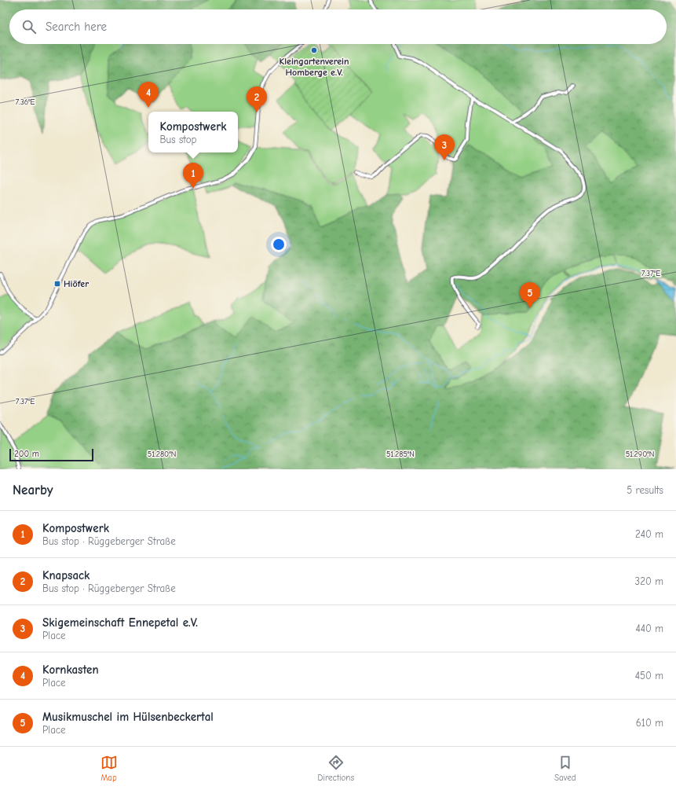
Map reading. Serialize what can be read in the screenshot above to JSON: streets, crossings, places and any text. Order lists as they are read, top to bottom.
{
  "places": {
    "other": ["Kleingartenverein Homberge e.V."],
    "transit": ["Hiöfer"]
  },
  "scale_bar": "200 m",
  "page": {
    "search": "Search here",
    "pins": [
      "4",
      "2",
      "3",
      "1",
      "5"
    ],
    "popup": ["Kompostwerk", "Bus stop"],
    "scale": "200 m",
    "heading": ["Nearby", "5 results"],
    "list": [
      {
        "mark": "1",
        "name": "Kompostwerk",
        "note": "Bus stop · Rüggeberger Straße",
        "value": "240 m"
      },
      {
        "mark": "2",
        "name": "Knapsack",
        "note": "Bus stop · Rüggeberger Straße",
        "value": "320 m"
      },
      {
        "mark": "3",
        "name": "Skigemeinschaft Ennepetal e.V.",
        "note": "Place",
        "value": "440 m"
      },
      {
        "mark": "4",
        "name": "Kornkasten",
        "note": "Place",
        "value": "450 m"
      },
      {
        "mark": "5",
        "name": "Musikmuschel im Hülsenbeckertal",
        "note": "Place",
        "value": "610 m"
      }
    ],
    "nav": ["Map", "Directions", "Saved"]
  },
  "coordinates": [
    "7.36°E",
    "7.37°E",
    "51.280°N",
    "51.285°N",
    "51.290°N"
  ]
}
